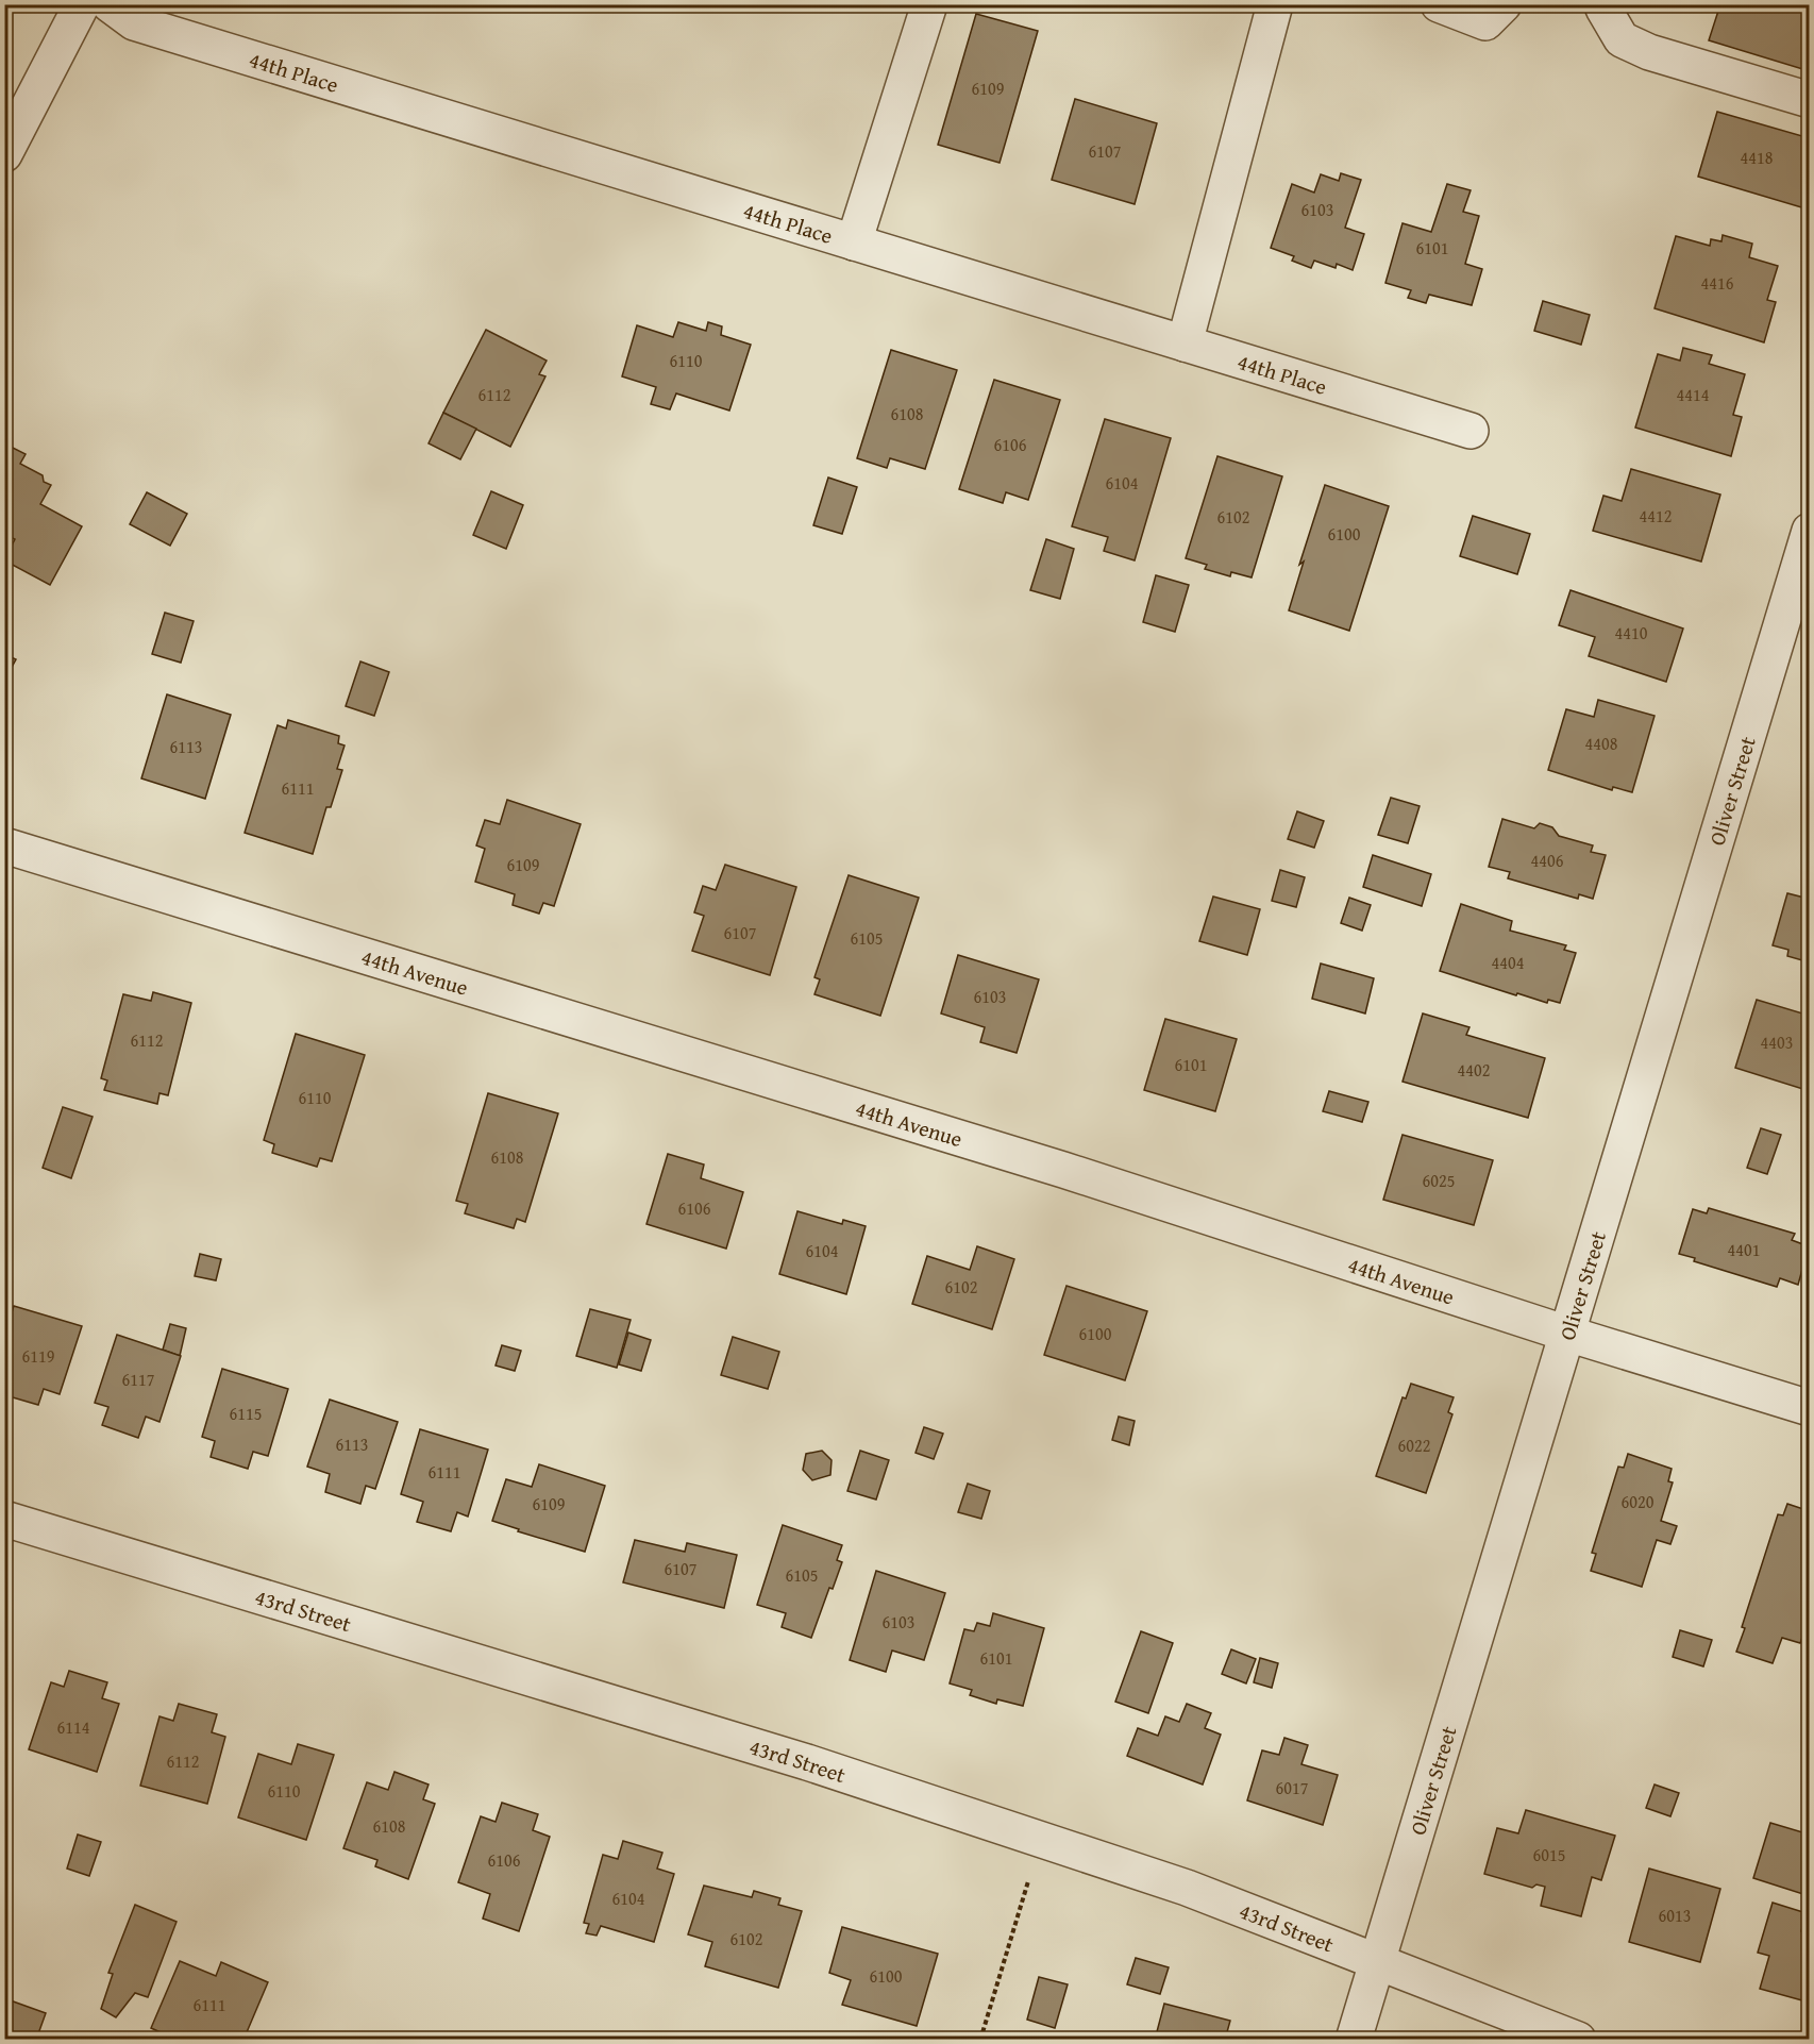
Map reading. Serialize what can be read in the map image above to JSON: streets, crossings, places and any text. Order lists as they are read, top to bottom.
{
  "streets": {
    "street": [
      "44th Place",
      "Oliver Street",
      "44th Avenue",
      "43rd Street"
    ]
  },
  "crossings": [
    ["Oliver Street", "44th Avenue"],
    ["Oliver Street", "43rd Street"]
  ],
  "house_numbers": [
    "6109",
    "6107",
    "4418",
    "6103",
    "6101",
    "4416",
    "6110",
    "6112",
    "4414",
    "6108",
    "6106",
    "6104",
    "4412",
    "6102",
    "6100",
    "4410",
    "4408",
    "6113",
    "6111",
    "4406",
    "6109",
    "6107",
    "6105",
    "4404",
    "6103",
    "6112",
    "4403",
    "6101",
    "4402",
    "6110",
    "6108",
    "6025",
    "6106",
    "4401",
    "6104",
    "6102",
    "6100",
    "6119",
    "6117",
    "6115",
    "6113",
    "6022",
    "6111",
    "6020",
    "6109",
    "6107",
    "6105",
    "6103",
    "6101",
    "6114",
    "6112",
    "6017",
    "6110",
    "6108",
    "6015",
    "6106",
    "6104",
    "6013",
    "6102",
    "6100",
    "6111"
  ]
}
